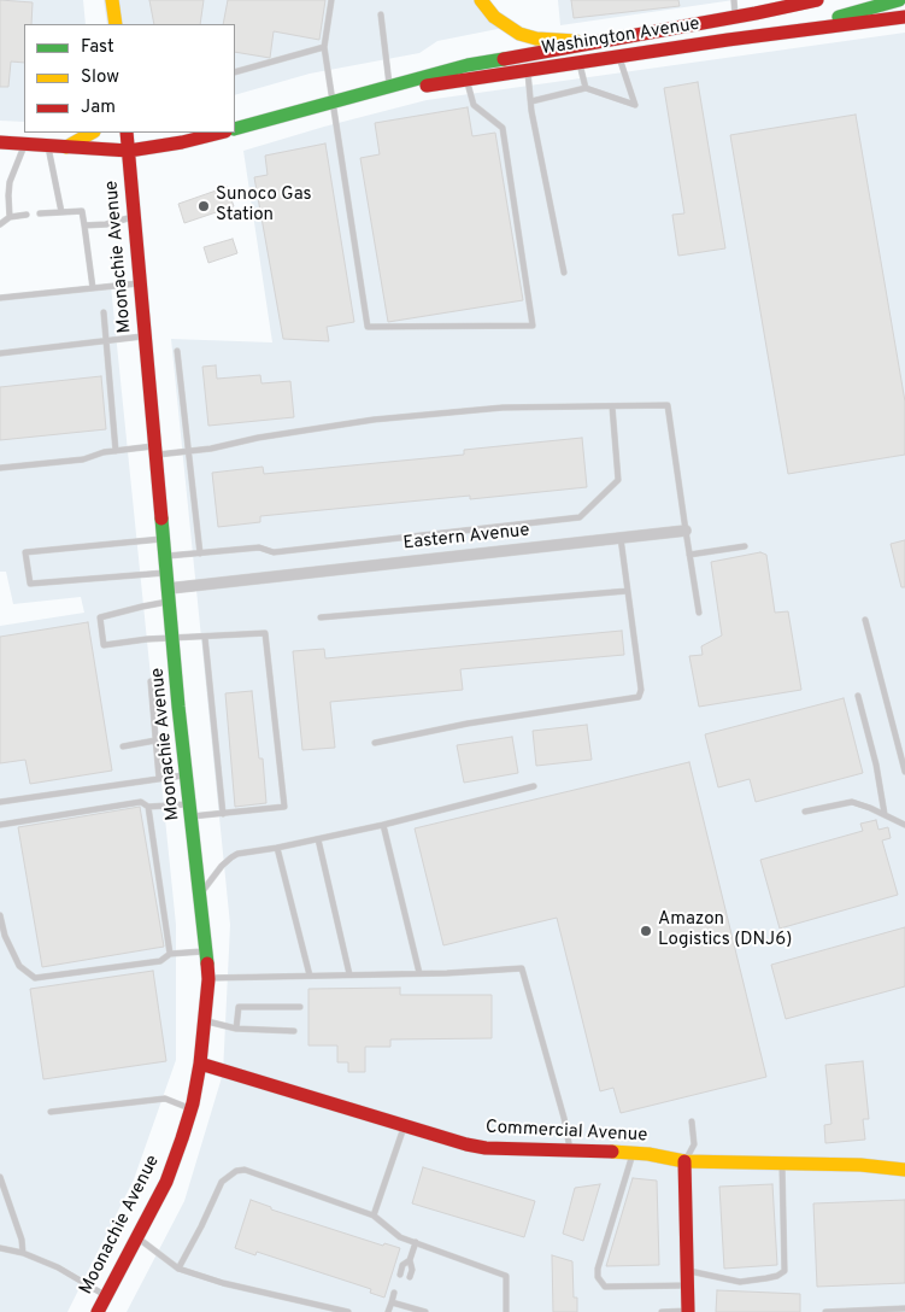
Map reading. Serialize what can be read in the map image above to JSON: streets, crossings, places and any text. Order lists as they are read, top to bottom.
{
  "streets": {
    "main road": ["Washington Avenue", "Moonachie Avenue", "Commercial Avenue"],
    "street": ["Eastern Avenue"]
  },
  "crossings": [
    ["Moonachie Avenue", "Eastern Avenue"],
    ["Moonachie Avenue", "Commercial Avenue"]
  ],
  "places": ["Sunoco Gas Station", "Amazon Logistics (DNJ6)"],
  "legend": ["Fast", "Slow", "Jam"]
}
